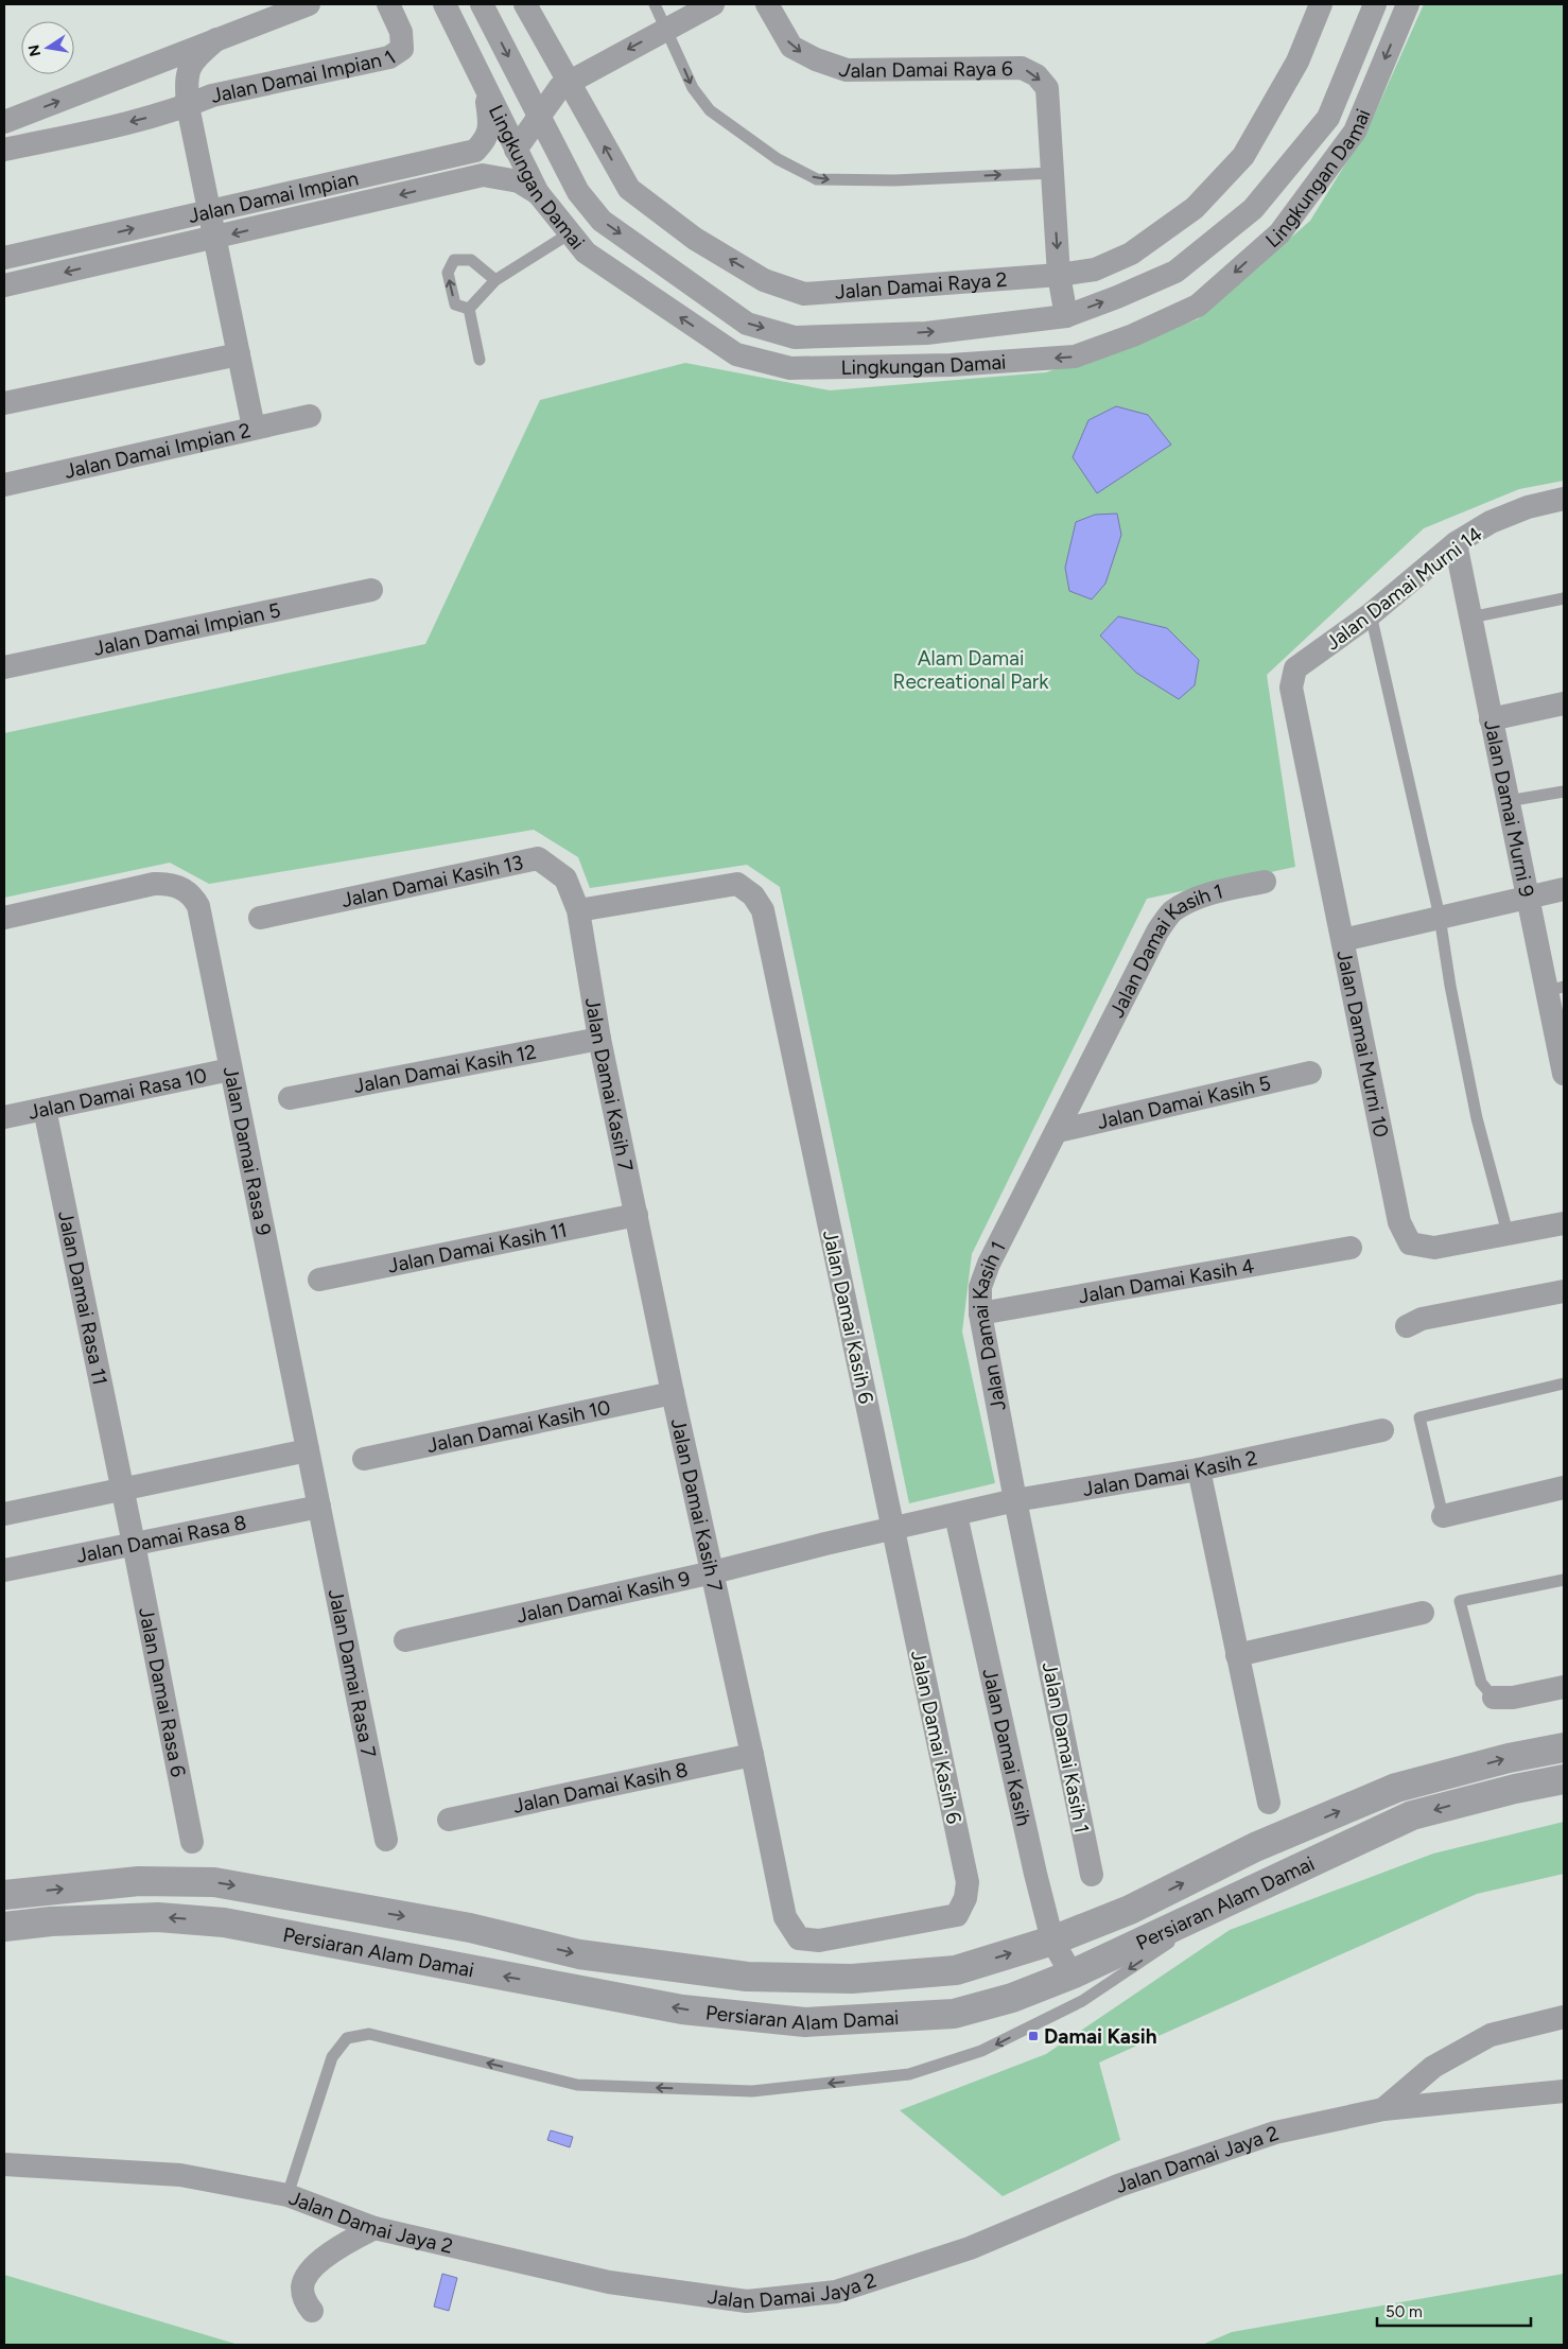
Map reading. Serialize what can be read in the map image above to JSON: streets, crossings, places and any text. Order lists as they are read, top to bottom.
{
  "streets": {
    "street": [
      "Jalan Damai Raya 6",
      "Jalan Damai Impian 1",
      "Lingkungan Damai",
      "Jalan Damai Impian",
      "Jalan Damai Raya 2",
      "Jalan Damai Impian 2",
      "Jalan Damai Murni 14",
      "Jalan Damai Impian 5",
      "Jalan Damai Murni 9",
      "Jalan Damai Kasih 13",
      "Jalan Damai Kasih 1",
      "Jalan Damai Murni 10",
      "Jalan Damai Kasih 12",
      "Jalan Damai Kasih 7",
      "Jalan Damai Rasa 10",
      "Jalan Damai Kasih 5",
      "Jalan Damai Rasa 9",
      "Jalan Damai Kasih 11",
      "Jalan Damai Kasih 4",
      "Jalan Damai Rasa 11",
      "Jalan Damai Kasih 6",
      "Jalan Damai Kasih 10",
      "Jalan Damai Kasih 2",
      "Jalan Damai Rasa 8",
      "Jalan Damai Kasih 9",
      "Jalan Damai Rasa 7",
      "Jalan Damai Rasa 6",
      "Jalan Damai Kasih",
      "Jalan Damai Kasih 8",
      "Persiaran Alam Damai",
      "Jalan Damai Jaya 2"
    ]
  },
  "crossings": [
    ["Jalan Damai Raya 6", "Lingkungan Damai"],
    ["Jalan Damai Raya 6", "Jalan Damai Raya 2"],
    ["Lingkungan Damai", "Jalan Damai Impian"],
    ["Jalan Damai Murni 14", "Jalan Damai Murni 9"],
    ["Jalan Damai Murni 14", "Jalan Damai Murni 10"],
    ["Jalan Damai Kasih 13", "Jalan Damai Kasih 7"],
    ["Jalan Damai Kasih 13", "Jalan Damai Kasih 6"],
    ["Jalan Damai Kasih 1", "Jalan Damai Kasih 5"],
    ["Jalan Damai Kasih 1", "Jalan Damai Kasih 4"],
    ["Jalan Damai Kasih 1", "Jalan Damai Kasih 2"],
    ["Jalan Damai Kasih 12", "Jalan Damai Kasih 7"],
    ["Jalan Damai Kasih 7", "Jalan Damai Kasih 11"],
    ["Jalan Damai Kasih 7", "Jalan Damai Kasih 6"],
    ["Jalan Damai Kasih 7", "Jalan Damai Kasih 10"],
    ["Jalan Damai Kasih 7", "Jalan Damai Kasih 9"],
    ["Jalan Damai Kasih 7", "Jalan Damai Kasih 8"],
    ["Jalan Damai Rasa 10", "Jalan Damai Rasa 9"],
    ["Jalan Damai Rasa 10", "Jalan Damai Rasa 11"],
    ["Jalan Damai Rasa 9", "Jalan Damai Rasa 8"],
    ["Jalan Damai Rasa 9", "Jalan Damai Rasa 7"],
    ["Jalan Damai Rasa 11", "Jalan Damai Rasa 8"],
    ["Jalan Damai Rasa 11", "Jalan Damai Rasa 6"],
    ["Jalan Damai Kasih 6", "Jalan Damai Kasih 9"],
    ["Jalan Damai Kasih 2", "Jalan Damai Kasih 9"],
    ["Jalan Damai Kasih 2", "Jalan Damai Kasih"],
    ["Jalan Damai Rasa 8", "Jalan Damai Rasa 7"],
    ["Jalan Damai Rasa 8", "Jalan Damai Rasa 6"],
    ["Jalan Damai Kasih 9", "Jalan Damai Kasih"],
    ["Jalan Damai Kasih", "Persiaran Alam Damai"]
  ],
  "one_way": ["Jalan Damai Raya 2"],
  "parks": ["Alam Damai Recreational Park"],
  "places": {
    "transit": ["Damai Kasih"]
  },
  "scale_bar": "50 m",
  "north": "left"
}
